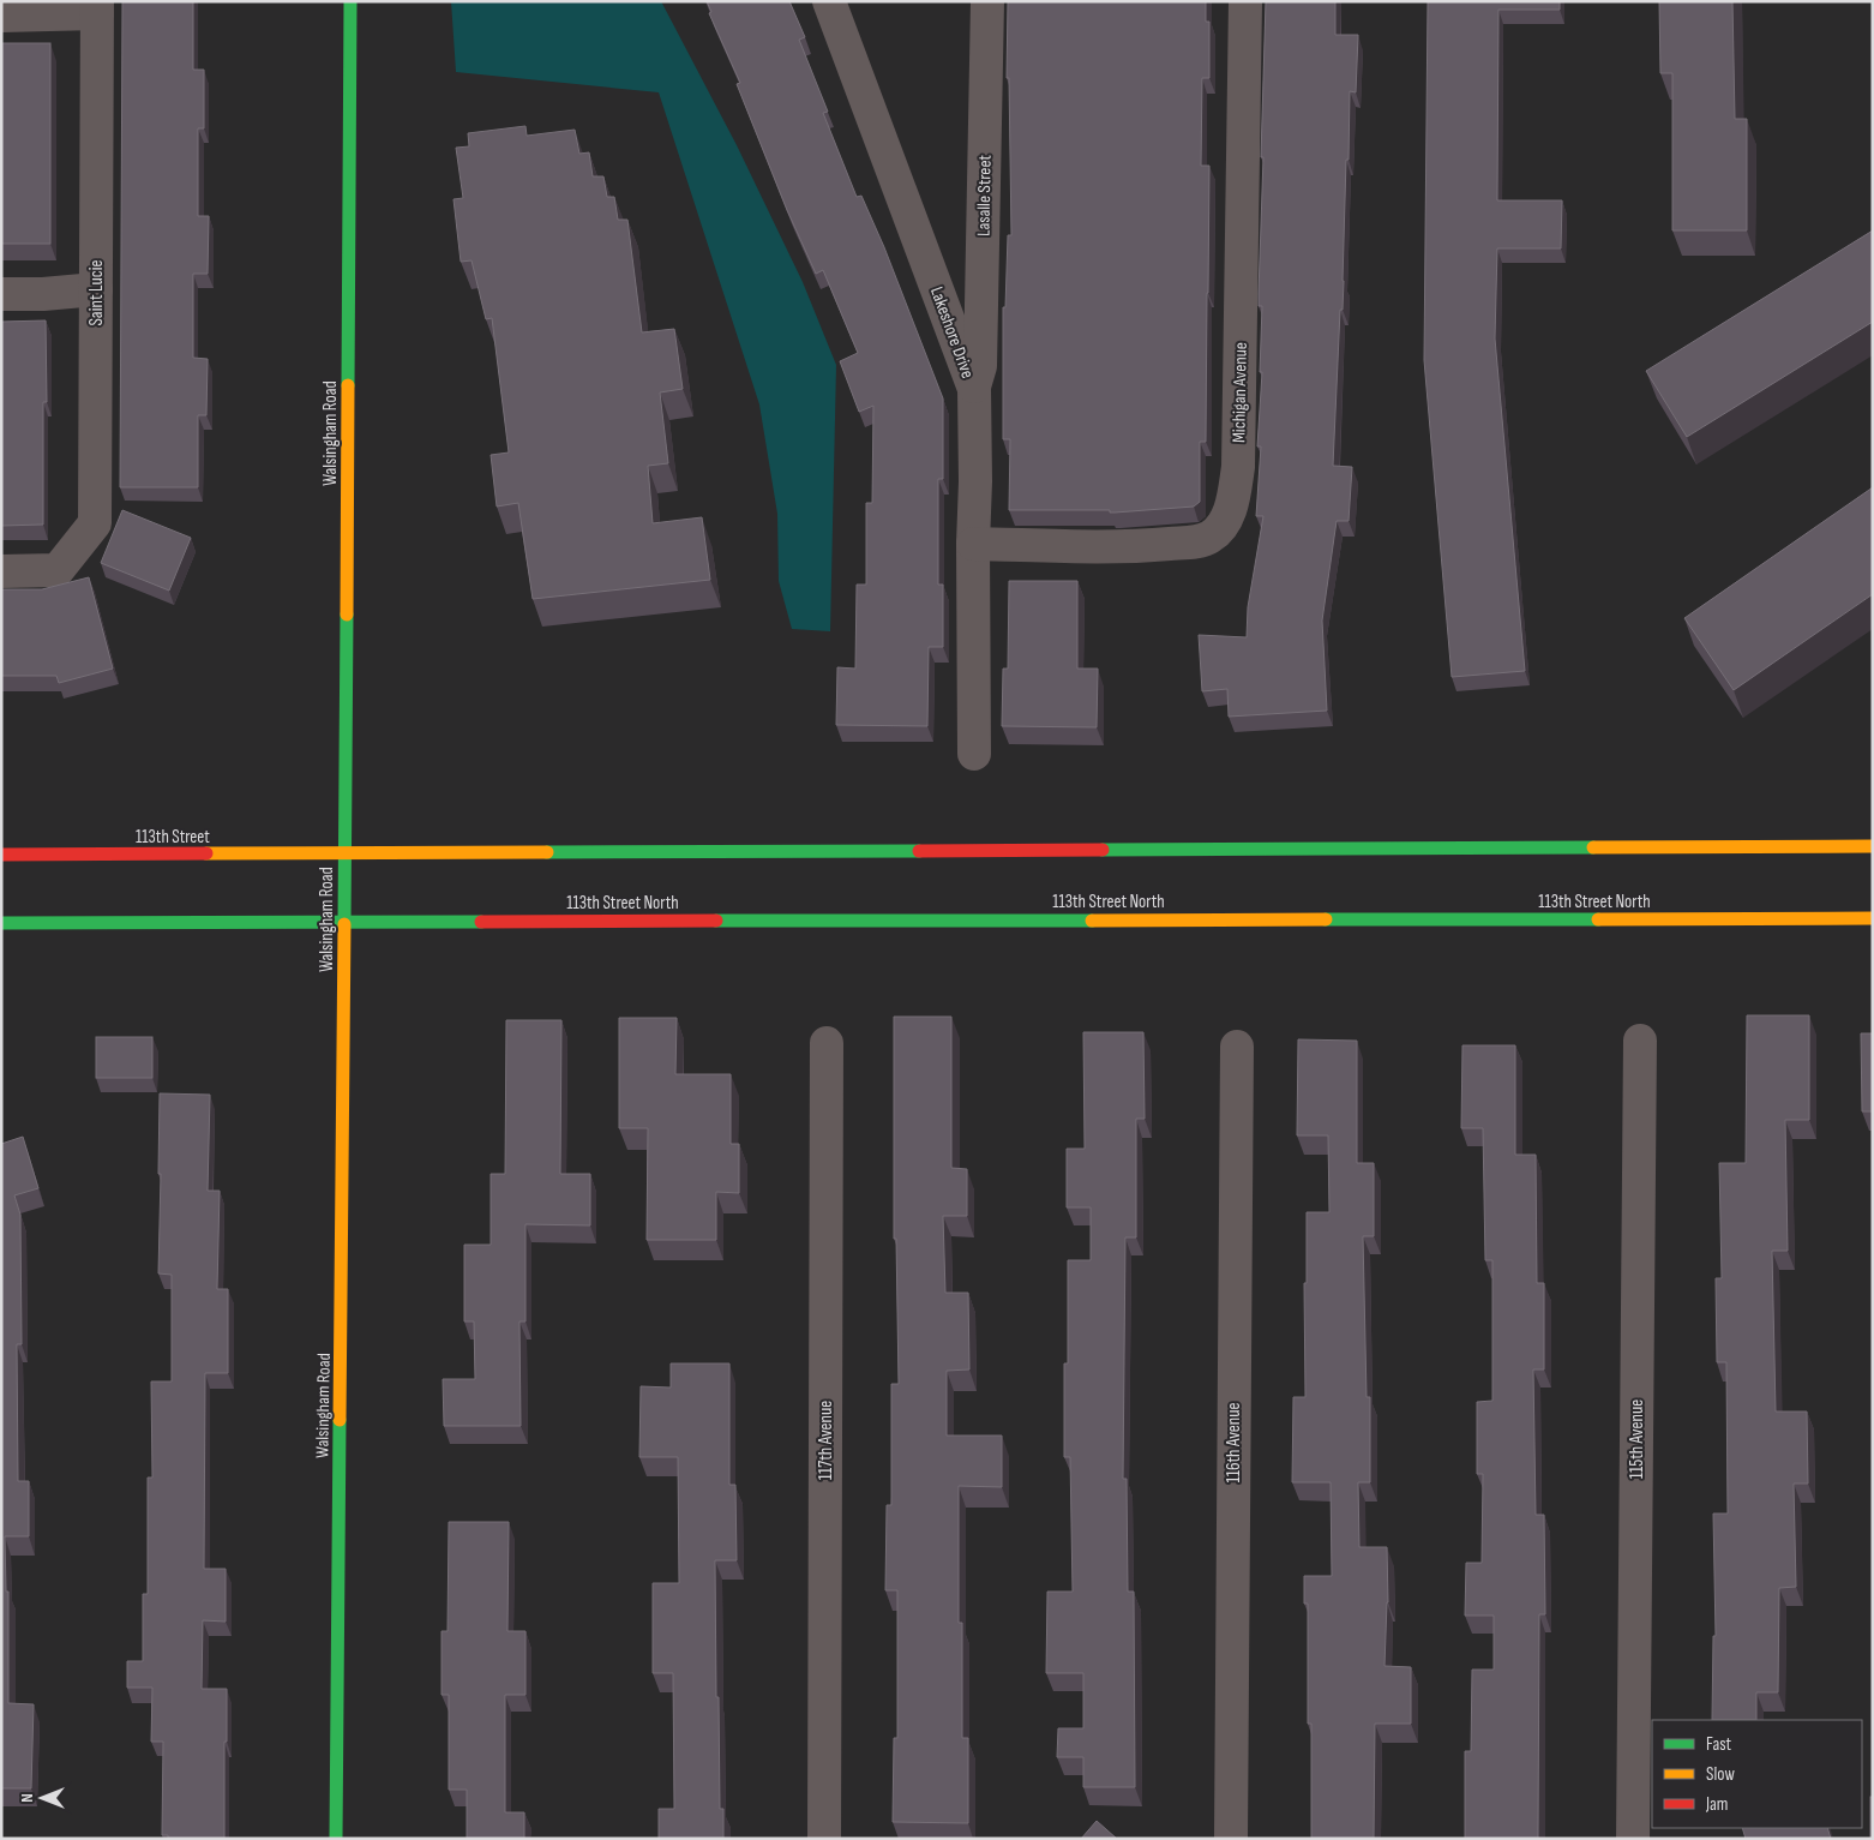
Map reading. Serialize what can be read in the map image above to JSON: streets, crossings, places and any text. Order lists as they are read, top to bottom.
{
  "streets": {
    "main road": ["Walsingham Road", "113th Street", "113th Street North"],
    "street": [
      "Lasalle Street",
      "Saint Lucie",
      "Lakeshore Drive",
      "Michigan Avenue",
      "115th Avenue",
      "117th Avenue",
      "116th Avenue"
    ]
  },
  "crossings": [
    ["Lasalle Street", "Lakeshore Drive"],
    ["Lakeshore Drive", "Michigan Avenue"],
    ["Walsingham Road", "113th Street"],
    ["Walsingham Road", "113th Street North"]
  ],
  "legend": ["Fast", "Slow", "Jam"],
  "north": "left"
}
